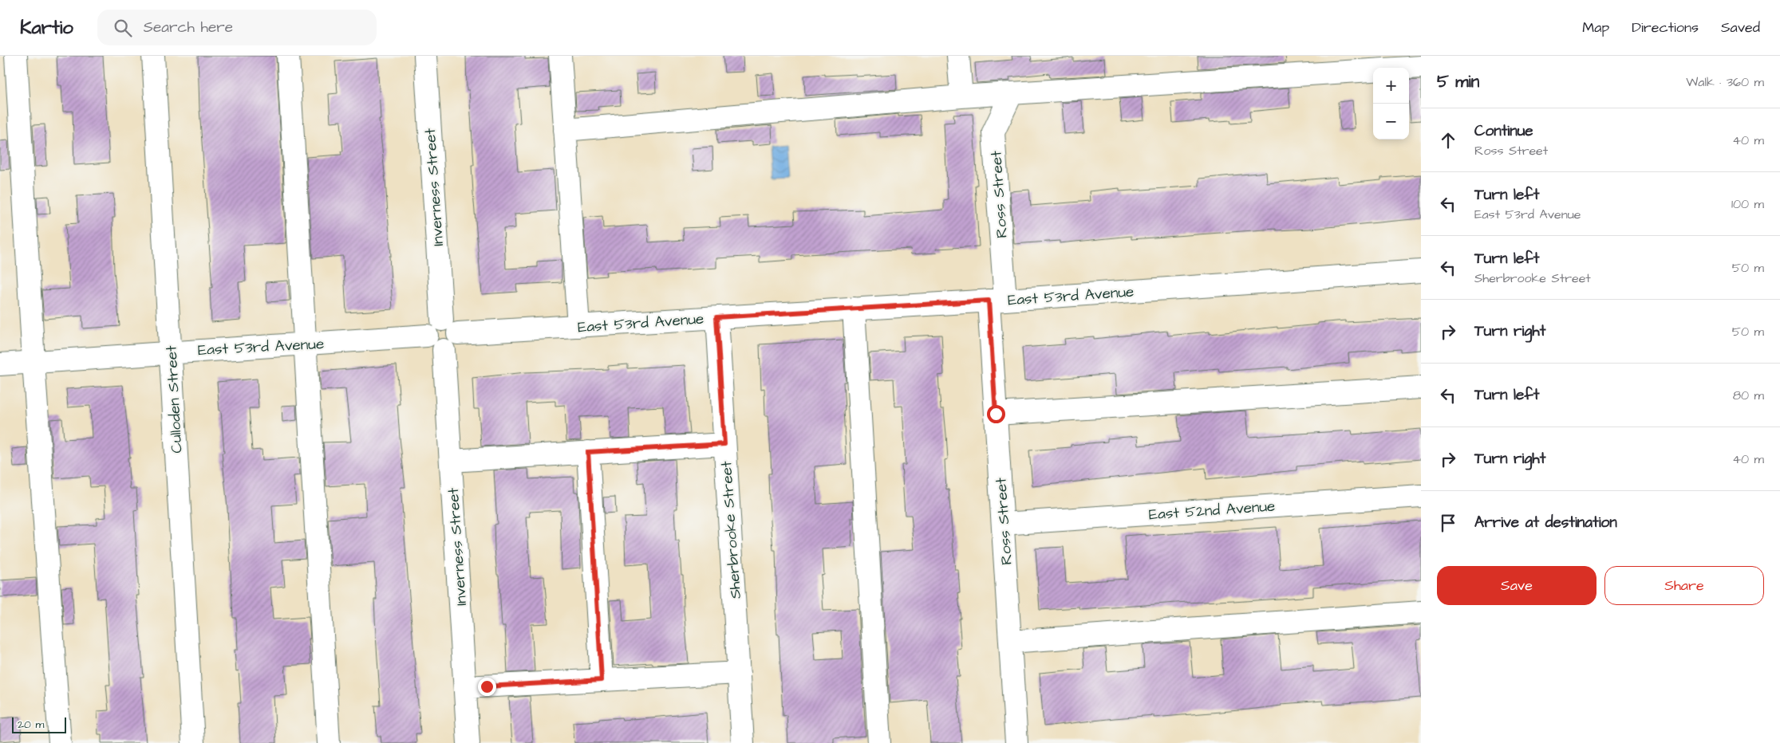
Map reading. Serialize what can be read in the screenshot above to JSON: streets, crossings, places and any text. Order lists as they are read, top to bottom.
{
  "streets": {
    "street": [
      "Inverness Street",
      "Ross Street",
      "East 53rd Avenue",
      "Culloden Street",
      "East 52nd Avenue",
      "Sherbrooke Street"
    ]
  },
  "crossings": [
    ["Inverness Street", "East 53rd Avenue"],
    ["Ross Street", "East 53rd Avenue"],
    ["Ross Street", "East 52nd Avenue"],
    ["East 53rd Avenue", "Culloden Street"],
    ["East 53rd Avenue", "Sherbrooke Street"]
  ],
  "scale_bar": "20 m",
  "page": {
    "header": "Kartio",
    "search": "Search here",
    "nav": ["Map", "Directions", "Saved"],
    "heading": ["5 min", "Walk · 360 m"],
    "map_buttons": ["+", "−"],
    "list": [
      ["Continue", "Ross Street", "40 m"],
      ["Turn left", "East 53rd Avenue", "100 m"],
      ["Turn left", "Sherbrooke Street", "50 m"],
      ["Turn right", "50 m"],
      ["Turn left", "80 m"],
      ["Turn right", "40 m"],
      "Arrive at destination"
    ],
    "buttons": ["Save", "Share"],
    "scale": "20 m"
  }
}
